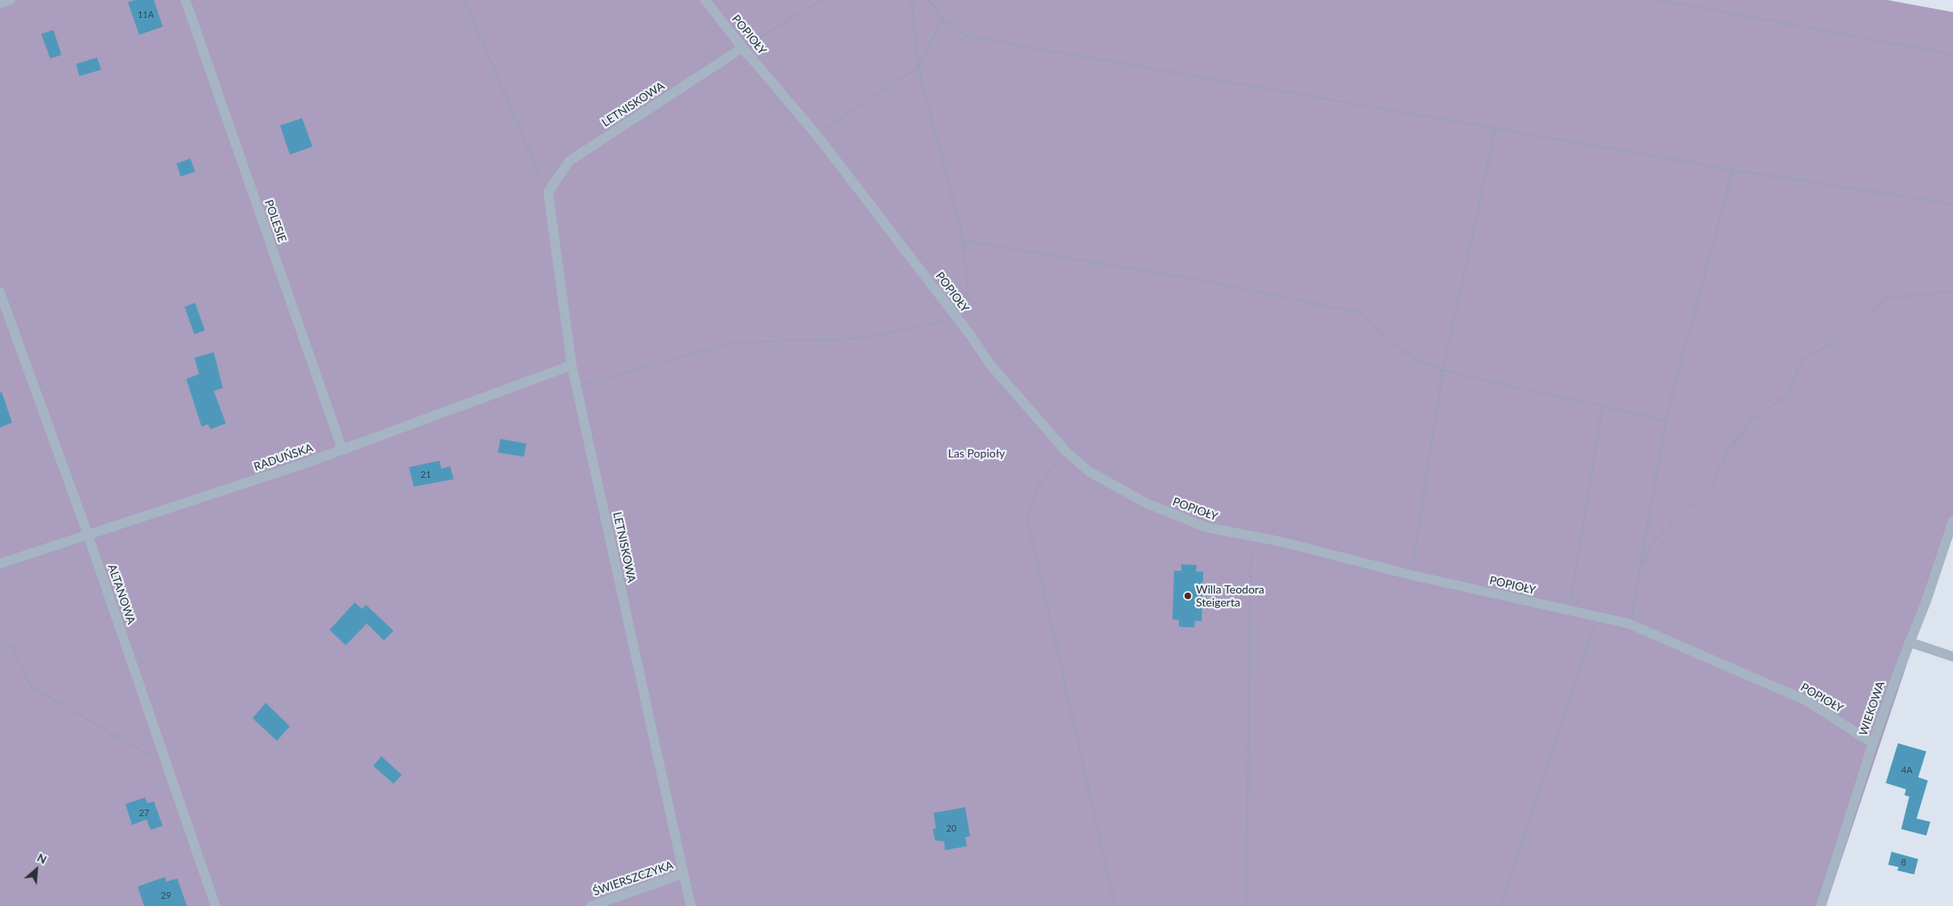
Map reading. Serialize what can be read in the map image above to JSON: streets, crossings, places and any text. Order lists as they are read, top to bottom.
{
  "streets": {
    "street": [
      "POPIOŁY",
      "LETNISKOWA",
      "POLESIE",
      "RADUŃSKA",
      "ALTANOWA",
      "WIEKOWA",
      "ŚWIERSZCZYKA"
    ]
  },
  "crossings": [
    ["POPIOŁY", "LETNISKOWA"],
    ["POPIOŁY", "WIEKOWA"],
    ["LETNISKOWA", "RADUŃSKA"],
    ["LETNISKOWA", "ŚWIERSZCZYKA"],
    ["POLESIE", "RADUŃSKA"],
    ["RADUŃSKA", "ALTANOWA"]
  ],
  "parks": ["Las Popioły"],
  "places": ["Willa Teodora Steigerta"],
  "house_numbers": [
    "11A",
    "21",
    "4A",
    "27",
    "20",
    "8",
    "29"
  ],
  "north": "top right"
}
